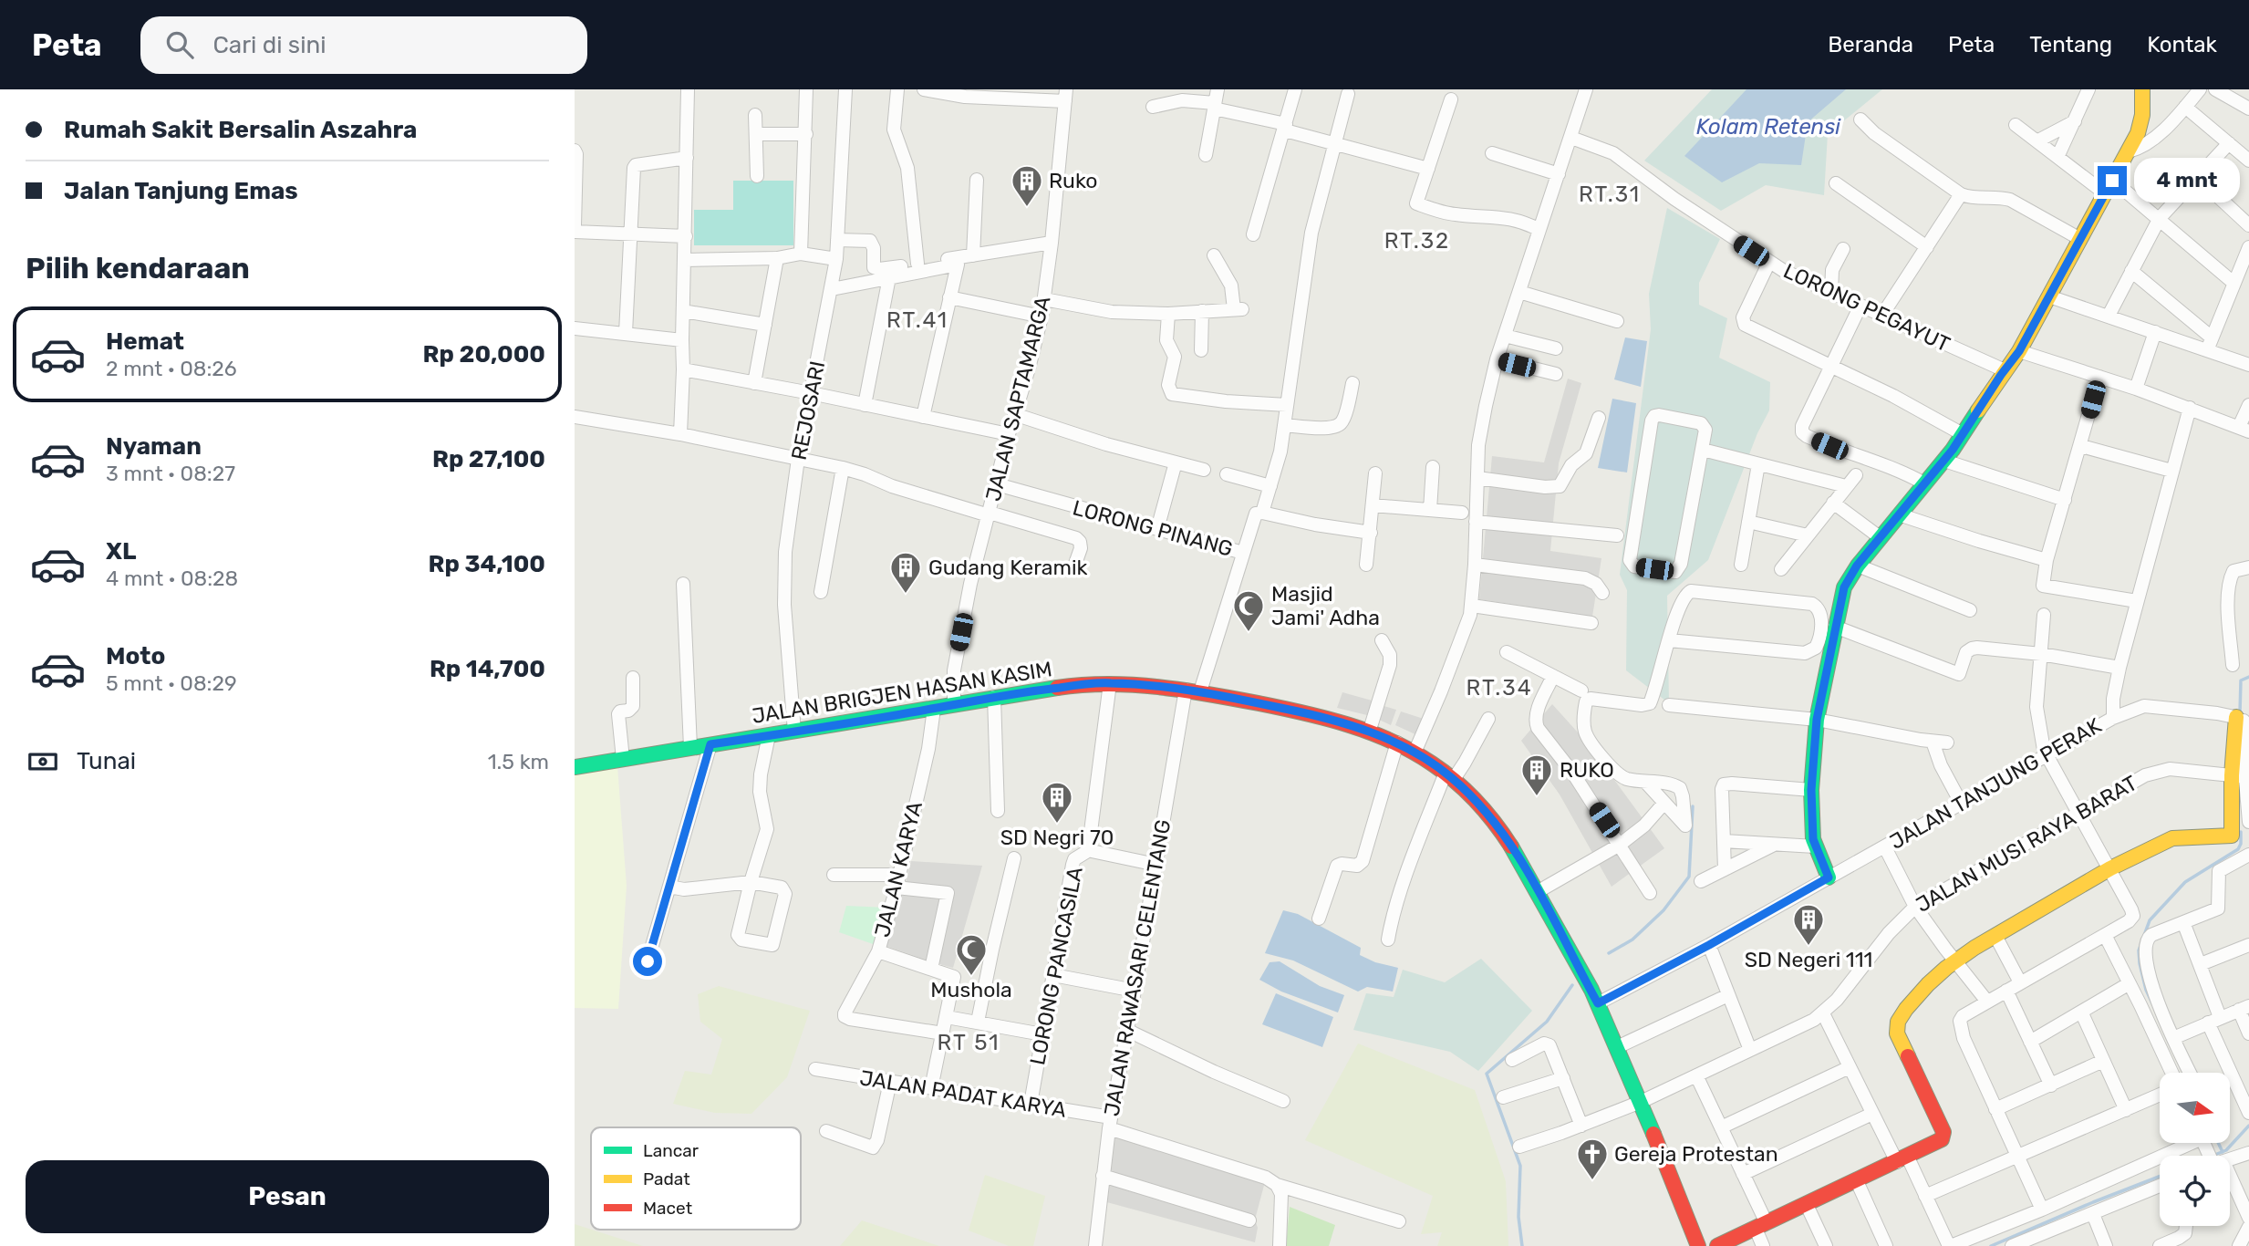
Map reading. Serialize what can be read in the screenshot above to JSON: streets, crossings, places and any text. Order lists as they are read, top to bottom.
{
  "streets": {
    "street": [
      "LORONG PEGAYUT",
      "JALAN SAPTAMARGA",
      "REJOSARI",
      "LORONG PINANG",
      "JALAN BRIGJEN HASAN KASIM",
      "JALAN TANJUNG PERAK",
      "JALAN MUSI RAYA BARAT",
      "JALAN KARYA",
      "LORONG PANCASILA",
      "JALAN RAWASARI CELENTANG",
      "JALAN PADAT KARYA"
    ]
  },
  "crossings": [
    ["JALAN SAPTAMARGA", "LORONG PINANG"],
    ["JALAN SAPTAMARGA", "JALAN BRIGJEN HASAN KASIM"],
    ["REJOSARI", "JALAN BRIGJEN HASAN KASIM"],
    ["LORONG PINANG", "JALAN BRIGJEN HASAN KASIM"],
    ["LORONG PINANG", "JALAN RAWASARI CELENTANG"],
    ["JALAN BRIGJEN HASAN KASIM", "JALAN TANJUNG PERAK"],
    ["JALAN BRIGJEN HASAN KASIM", "JALAN MUSI RAYA BARAT"],
    ["JALAN BRIGJEN HASAN KASIM", "JALAN KARYA"],
    ["JALAN BRIGJEN HASAN KASIM", "LORONG PANCASILA"],
    ["JALAN BRIGJEN HASAN KASIM", "JALAN RAWASARI CELENTANG"],
    ["JALAN KARYA", "JALAN PADAT KARYA"],
    ["LORONG PANCASILA", "JALAN PADAT KARYA"],
    ["JALAN RAWASARI CELENTANG", "JALAN PADAT KARYA"]
  ],
  "districts": [
    "RT.31",
    "RT.32",
    "RT.41",
    "RT.34",
    "RT 51"
  ],
  "water": ["Kolam Retensi"],
  "places": {
    "building": [
      "Ruko",
      "Gudang Keramik",
      "RUKO",
      "SD Negri 70",
      "SD Negeri 111"
    ],
    "mosque": ["Masjid Jami' Adha", "Mushola"],
    "church": ["Gereja Protestan"]
  },
  "legend": ["Lancar", "Padat", "Macet"],
  "north": "right",
  "page": {
    "header": "Peta",
    "search": "Cari di sini",
    "nav": [
      "Beranda",
      "Peta",
      "Tentang",
      "Kontak"
    ],
    "banner": ["Rumah Sakit Bersalin Aszahra", "Jalan Tanjung Emas"],
    "bubble": "4 mnt",
    "heading": "Pilih kendaraan",
    "list": [
      {
        "name": "Hemat",
        "note": "2 mnt · 08:26",
        "value": "Rp 20,000"
      },
      {
        "name": "Nyaman",
        "note": "3 mnt · 08:27",
        "value": "Rp 27,100"
      },
      {
        "name": "XL",
        "note": "4 mnt · 08:28",
        "value": "Rp 34,100"
      },
      {
        "name": "Moto",
        "note": "5 mnt · 08:29",
        "value": "Rp 14,700"
      }
    ],
    "pay": ["Tunai", "1.5 km"],
    "buttons": "Pesan"
  }
}
